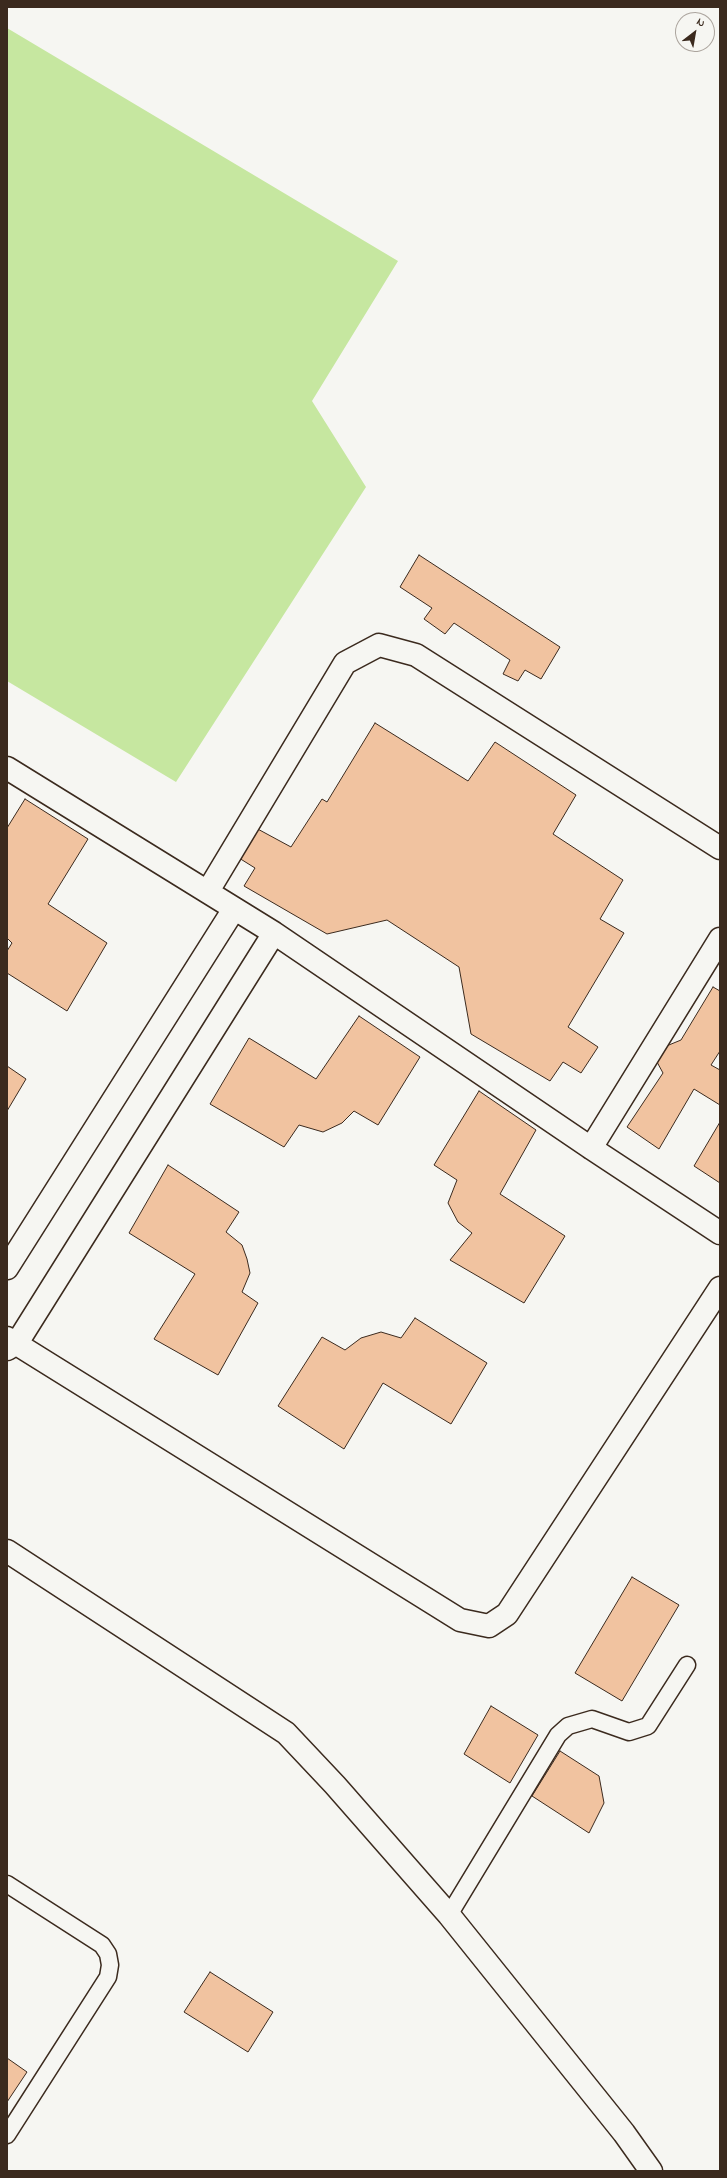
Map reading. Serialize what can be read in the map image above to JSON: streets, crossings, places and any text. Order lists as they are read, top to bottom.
{
  "north": "top right"
}
